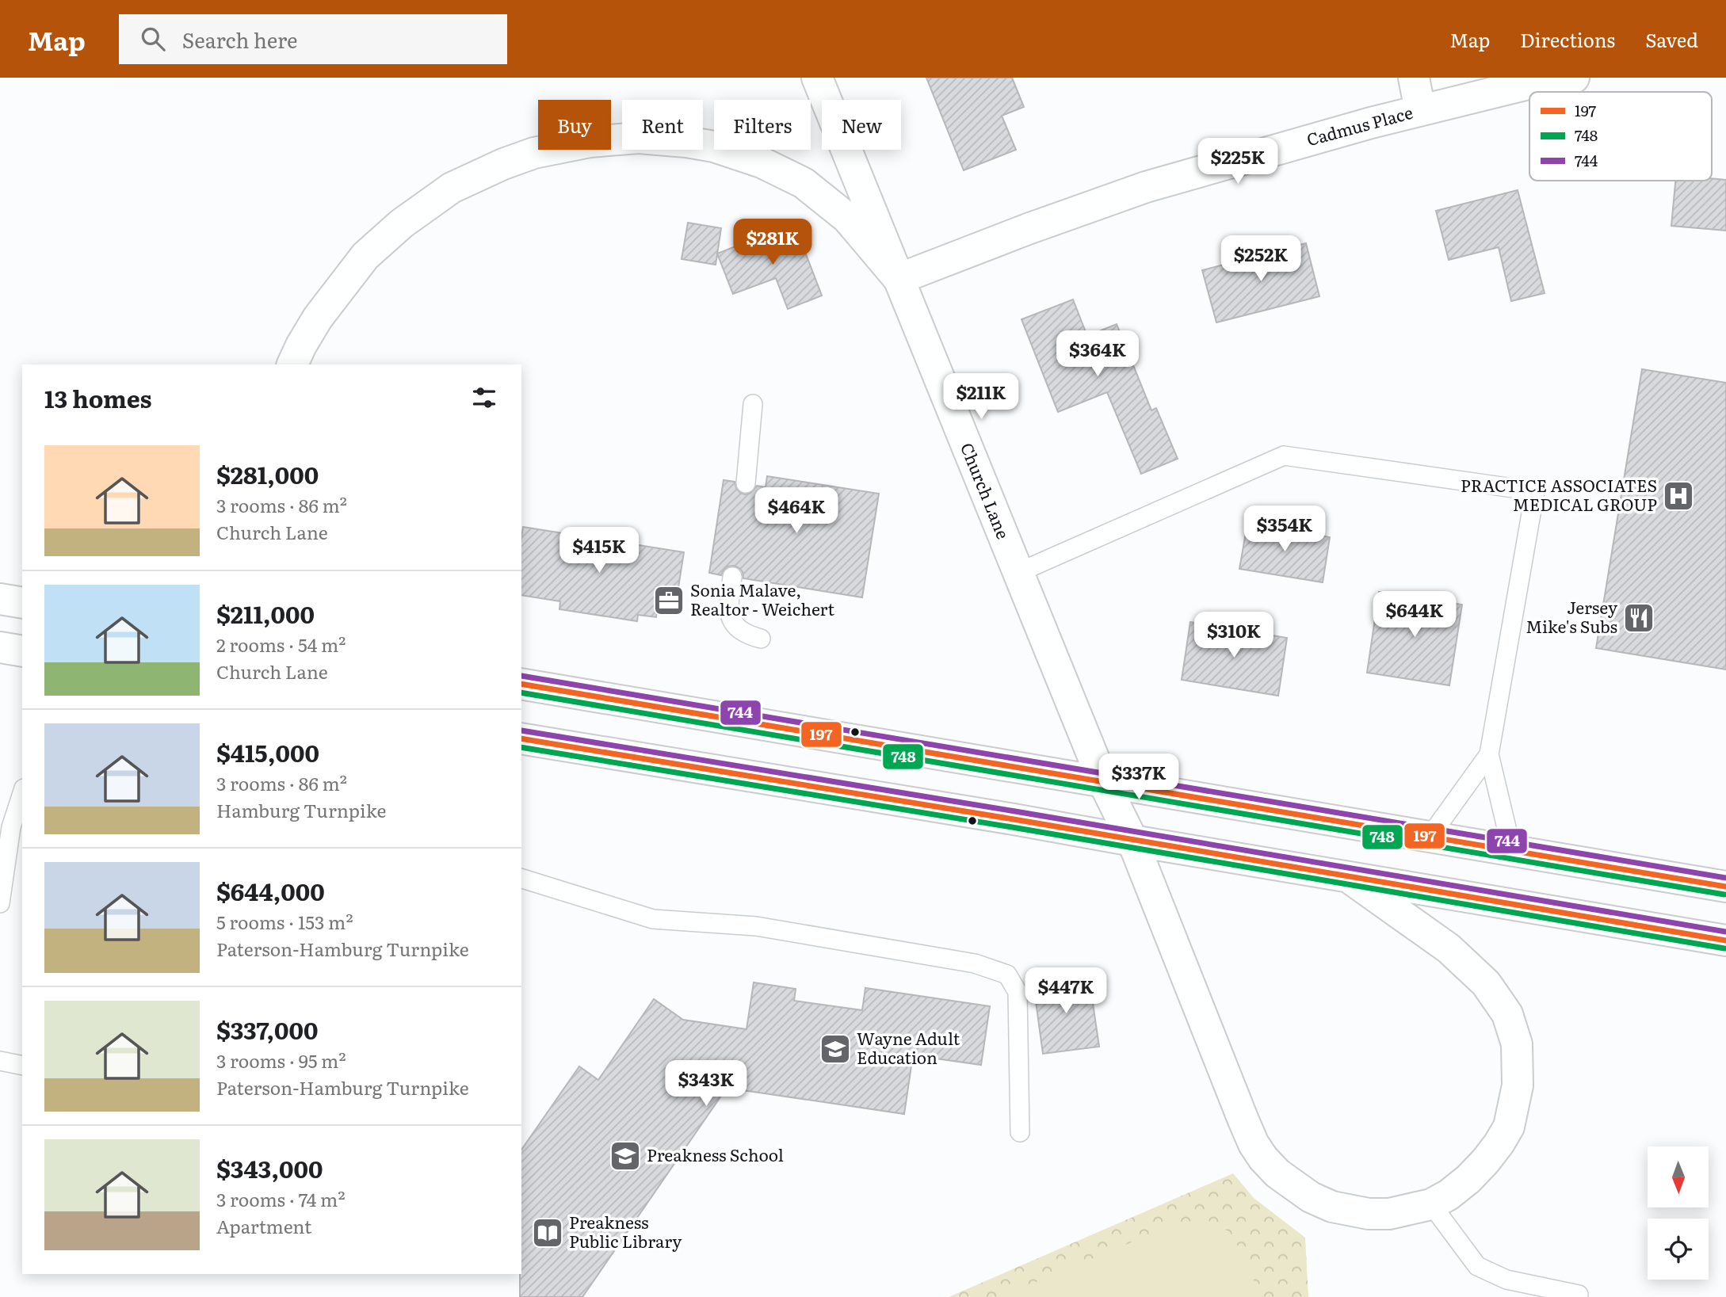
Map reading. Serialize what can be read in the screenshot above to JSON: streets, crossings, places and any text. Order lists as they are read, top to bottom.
{
  "streets": {
    "main road": ["Cadmus Place", "Church Lane"]
  },
  "crossings": [
    ["Cadmus Place", "Church Lane"]
  ],
  "places": {
    "hospital": ["PRACTICE ASSOCIATES MEDICAL GROUP"],
    "office": ["Sonia Malave, Realtor - Weichert"],
    "restaurant": ["Jersey Mike's Subs"],
    "school or university": ["Wayne Adult Education", "Preakness School"],
    "library": ["Preakness Public Library"]
  },
  "lines": ["transit line 744", "transit line 197", "transit line 748"],
  "legend": ["197", "748", "744"],
  "north": "bottom",
  "page": {
    "header": "Map",
    "search": "Search here",
    "nav": ["Map", "Directions", "Saved"],
    "chip": [
      "Buy",
      "Rent",
      "Filters",
      "New"
    ],
    "price": [
      "$225K",
      "$281K",
      "$252K",
      "$364K",
      "$211K",
      "$464K",
      "$354K",
      "$415K",
      "$644K",
      "$310K",
      "$337K",
      "$447K",
      "$343K"
    ],
    "heading": "13 homes",
    "list": [
      {
        "name": "$281,000",
        "note": "3 rooms · 86 m² · Church Lane"
      },
      {
        "name": "$211,000",
        "note": "2 rooms · 54 m² · Church Lane"
      },
      {
        "name": "$415,000",
        "note": "3 rooms · 86 m² · Hamburg Turnpike"
      },
      {
        "name": "$644,000",
        "note": "5 rooms · 153 m² · Paterson-Hamburg Turnpike"
      },
      {
        "name": "$337,000",
        "note": "3 rooms · 95 m² · Paterson-Hamburg Turnpike"
      },
      {
        "name": "$343,000",
        "note": "3 rooms · 74 m² · Apartment"
      }
    ]
  }
}
